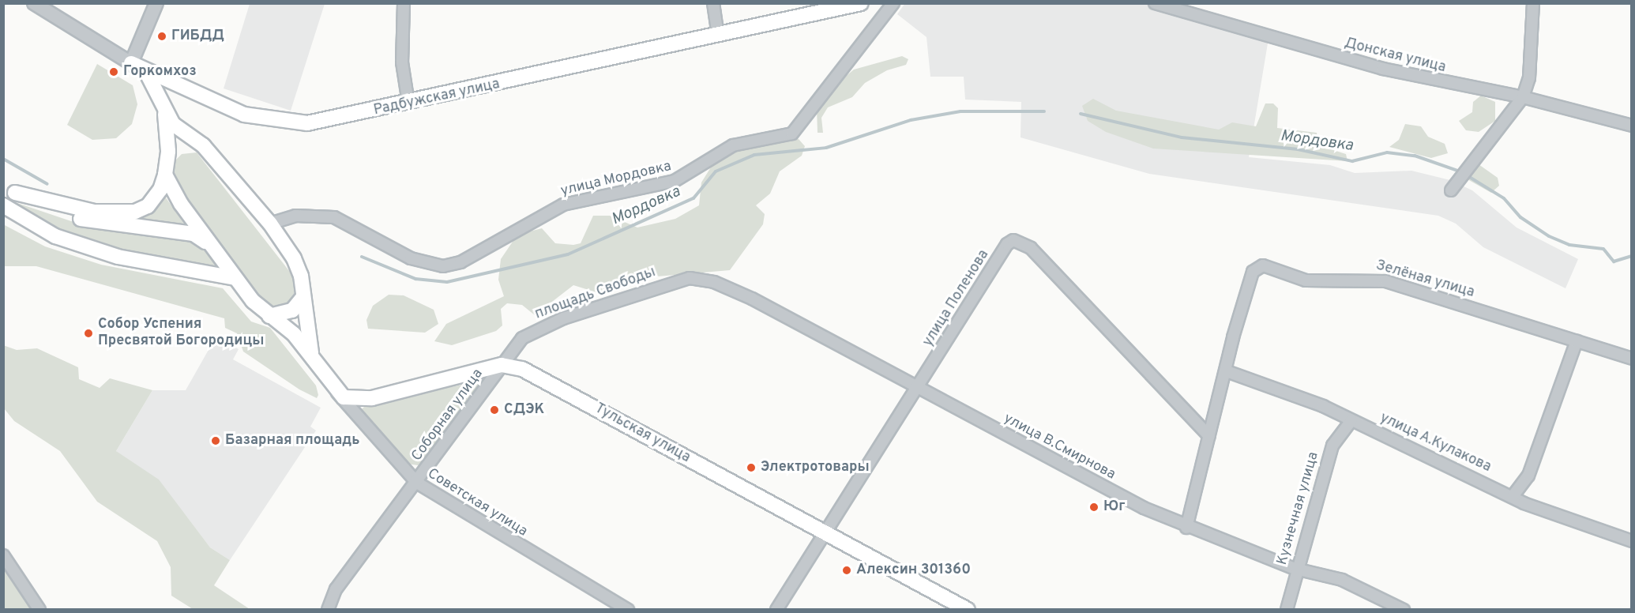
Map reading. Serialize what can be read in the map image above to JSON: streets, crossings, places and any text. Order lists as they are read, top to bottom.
{
  "streets": {
    "main road": ["Радбужская улица", "Тульская улица"],
    "street": [
      "Донская улица",
      "улица Мордовка",
      "Зелёная улица",
      "площадь Свободы",
      "улица Поленова",
      "Соборная улица",
      "улица А.Кулакова",
      "улица В.Смирнова",
      "Советская улица",
      "Кузнечная улица"
    ]
  },
  "crossings": [
    ["Зелёная улица", "улица А.Кулакова"],
    ["площадь Свободы", "Соборная улица"],
    ["площадь Свободы", "Тульская улица"],
    ["площадь Свободы", "улица В.Смирнова"],
    ["улица Поленова", "Тульская улица"],
    ["улица Поленова", "улица В.Смирнова"],
    ["Соборная улица", "Тульская улица"],
    ["Соборная улица", "Советская улица"],
    ["улица А.Кулакова", "Кузнечная улица"],
    ["улица В.Смирнова", "Кузнечная улица"]
  ],
  "water": ["Мордовка"],
  "places": [
    "ГИБДД",
    "Горкомхоз",
    "Собор Успения Пресвятой Богородицы",
    "СДЭК",
    "Базарная площадь",
    "Электротовары",
    "Юг",
    "Алексин 301360"
  ]
}
